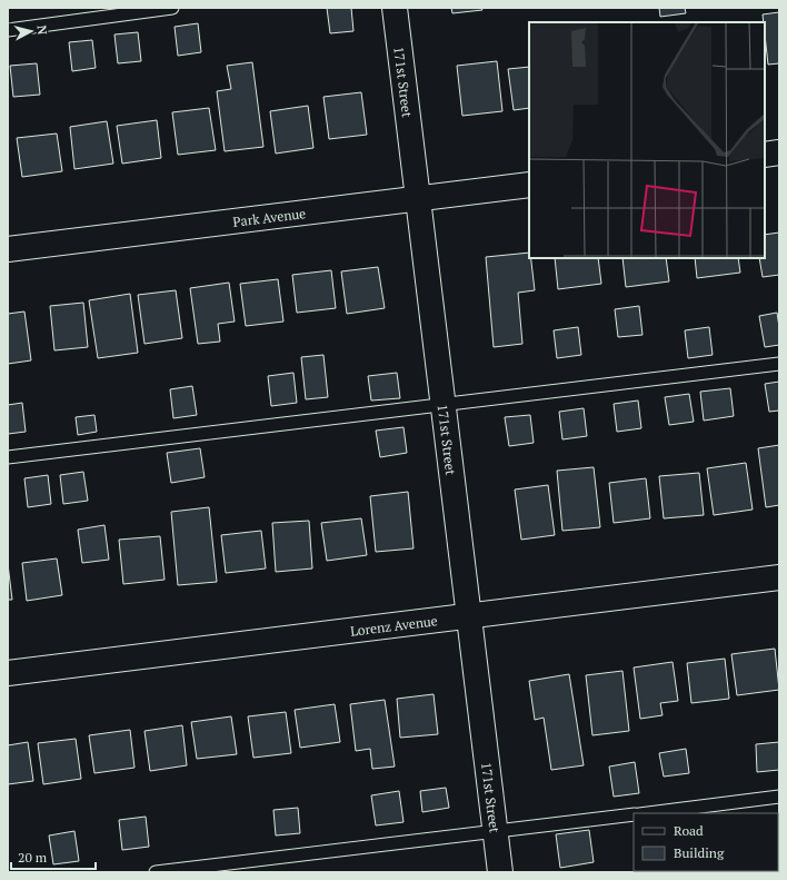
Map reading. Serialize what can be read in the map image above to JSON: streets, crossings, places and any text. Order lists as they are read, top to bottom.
{
  "streets": {
    "street": ["171st Street", "Park Avenue", "Lorenz Avenue"]
  },
  "crossings": [
    ["171st Street", "Park Avenue"],
    ["171st Street", "Lorenz Avenue"]
  ],
  "legend": ["Road", "Building"],
  "scale_bar": "20 m",
  "north": "right"
}
